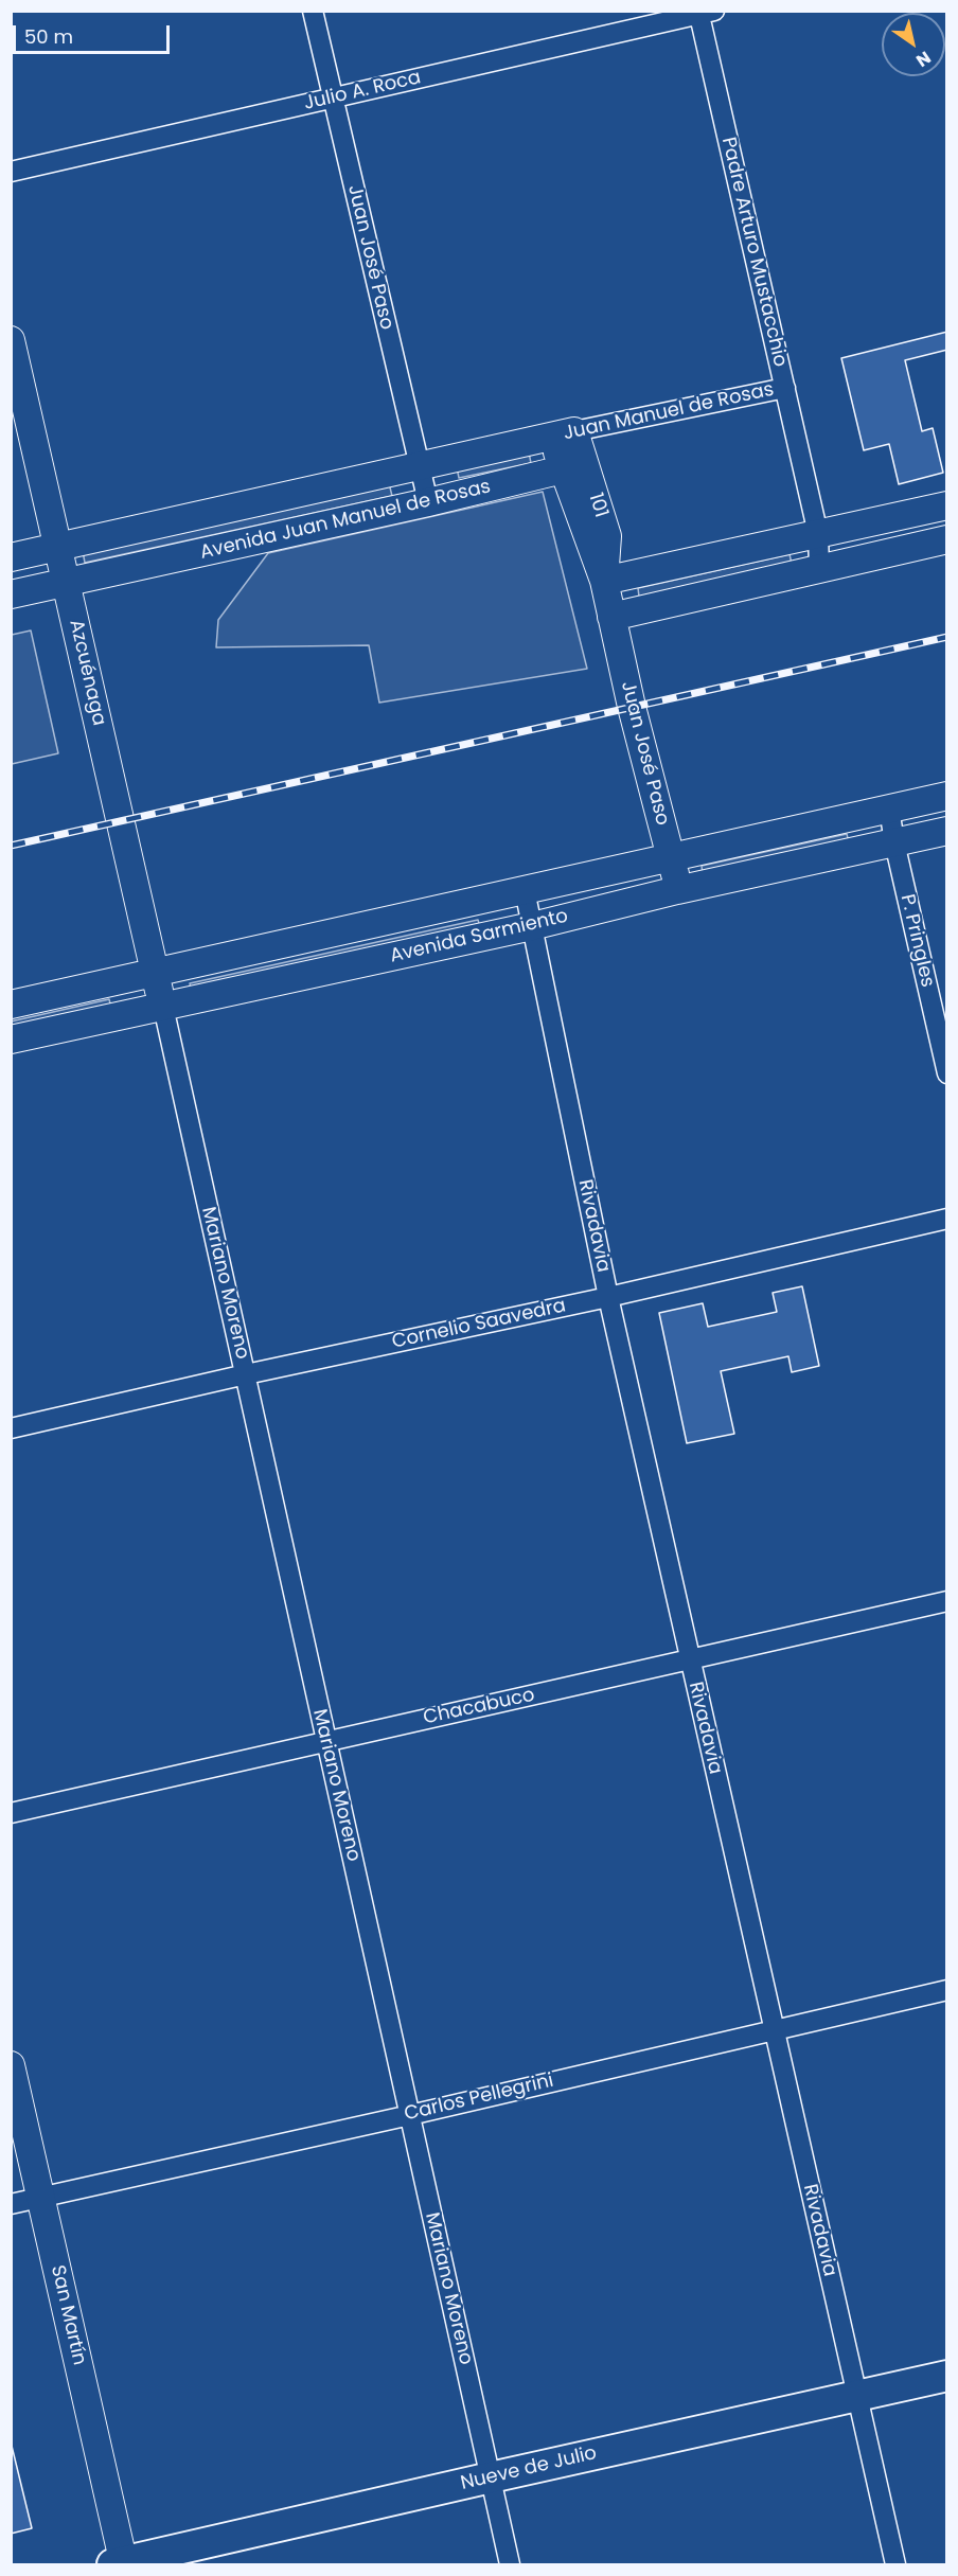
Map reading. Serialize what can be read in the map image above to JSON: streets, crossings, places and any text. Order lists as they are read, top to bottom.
{
  "streets": {
    "main road": [
      "Juan José Paso",
      "101",
      "Avenida Juan Manuel de Rosas",
      "Azcuénaga",
      "Avenida Sarmiento",
      "San Martín",
      "Nueve de Julio"
    ],
    "street": [
      "Julio A. Roca",
      "Padre Arturo Mustacchio",
      "Juan Manuel de Rosas",
      "P. Pringles",
      "Rivadavia",
      "Mariano Moreno",
      "Cornelio Saavedra",
      "Chacabuco",
      "Carlos Pellegrini"
    ]
  },
  "crossings": [
    ["Julio A. Roca", "Padre Arturo Mustacchio"],
    ["Julio A. Roca", "Juan José Paso"],
    ["Padre Arturo Mustacchio", "Juan Manuel de Rosas"],
    ["Juan José Paso", "Avenida Juan Manuel de Rosas"],
    ["Juan José Paso", "Avenida Sarmiento"],
    ["Juan Manuel de Rosas", "101"],
    ["Juan Manuel de Rosas", "Avenida Juan Manuel de Rosas"],
    ["101", "Avenida Juan Manuel de Rosas"],
    ["Avenida Juan Manuel de Rosas", "Azcuénaga"],
    ["Azcuénaga", "Avenida Sarmiento"],
    ["Azcuénaga", "Mariano Moreno"],
    ["Avenida Sarmiento", "P. Pringles"],
    ["Avenida Sarmiento", "Rivadavia"],
    ["Avenida Sarmiento", "Mariano Moreno"],
    ["Rivadavia", "Cornelio Saavedra"],
    ["Rivadavia", "Chacabuco"],
    ["Rivadavia", "Carlos Pellegrini"],
    ["Rivadavia", "Nueve de Julio"],
    ["Mariano Moreno", "Cornelio Saavedra"],
    ["Mariano Moreno", "Chacabuco"],
    ["Mariano Moreno", "Carlos Pellegrini"],
    ["Mariano Moreno", "Nueve de Julio"],
    ["Carlos Pellegrini", "San Martín"],
    ["San Martín", "Nueve de Julio"]
  ],
  "scale_bar": "50 m",
  "north": "bottom right"
}
